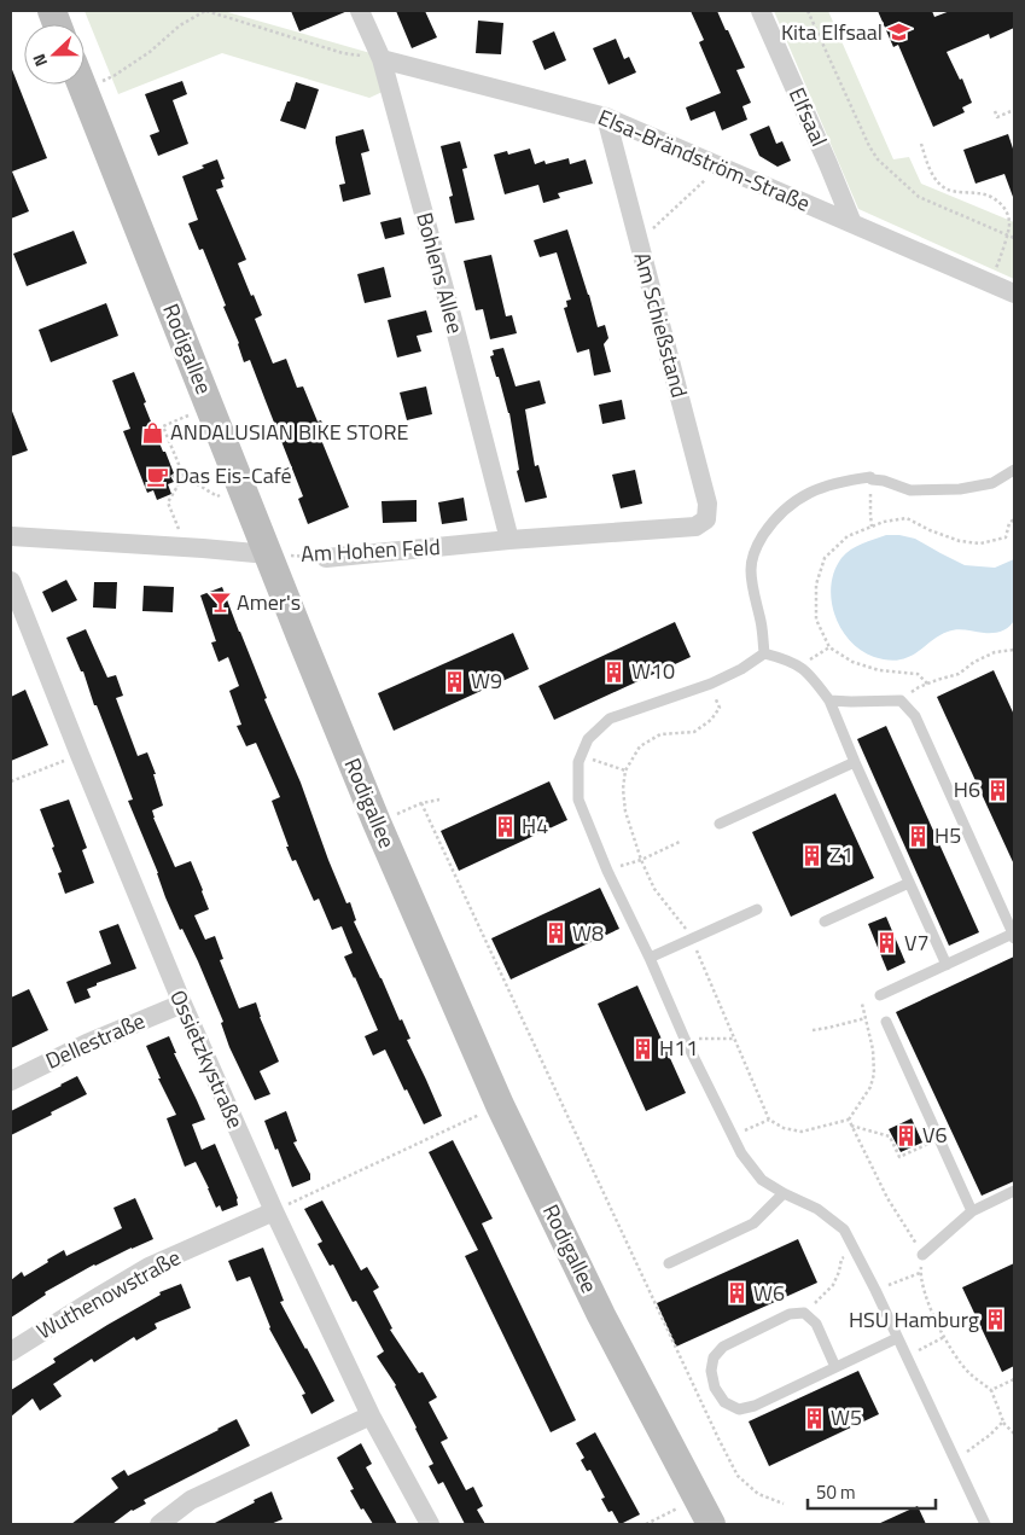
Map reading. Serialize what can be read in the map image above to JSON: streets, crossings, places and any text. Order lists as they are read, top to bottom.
{
  "streets": {
    "main road": ["Rodigallee"],
    "street": [
      "Elfsaal",
      "Elsa-Brändström-Straße",
      "Bohlens Allee",
      "Am Schießstand",
      "Am Hohen Feld",
      "Dellestraße",
      "Ossietzkystraße",
      "Wuthenowstraße"
    ]
  },
  "crossings": [
    ["Elfsaal", "Elsa-Brändström-Straße"],
    ["Elsa-Brändström-Straße", "Bohlens Allee"],
    ["Elsa-Brändström-Straße", "Am Schießstand"],
    ["Bohlens Allee", "Am Hohen Feld"],
    ["Am Schießstand", "Am Hohen Feld"],
    ["Rodigallee", "Am Hohen Feld"],
    ["Dellestraße", "Ossietzkystraße"],
    ["Ossietzkystraße", "Wuthenowstraße"]
  ],
  "places": {
    "school or university": ["Kita Elfsaal"],
    "shop": ["ANDALUSIAN BIKE STORE"],
    "cafe": ["Das Eis-Café"],
    "bar": ["Amer's"],
    "building": [
      "W10",
      "W9",
      "H6",
      "H4",
      "H5",
      "Z1",
      "W8",
      "V7",
      "H11",
      "V6",
      "W6",
      "HSU Hamburg",
      "W5"
    ]
  },
  "scale_bar": "50 m",
  "north": "left"
}
